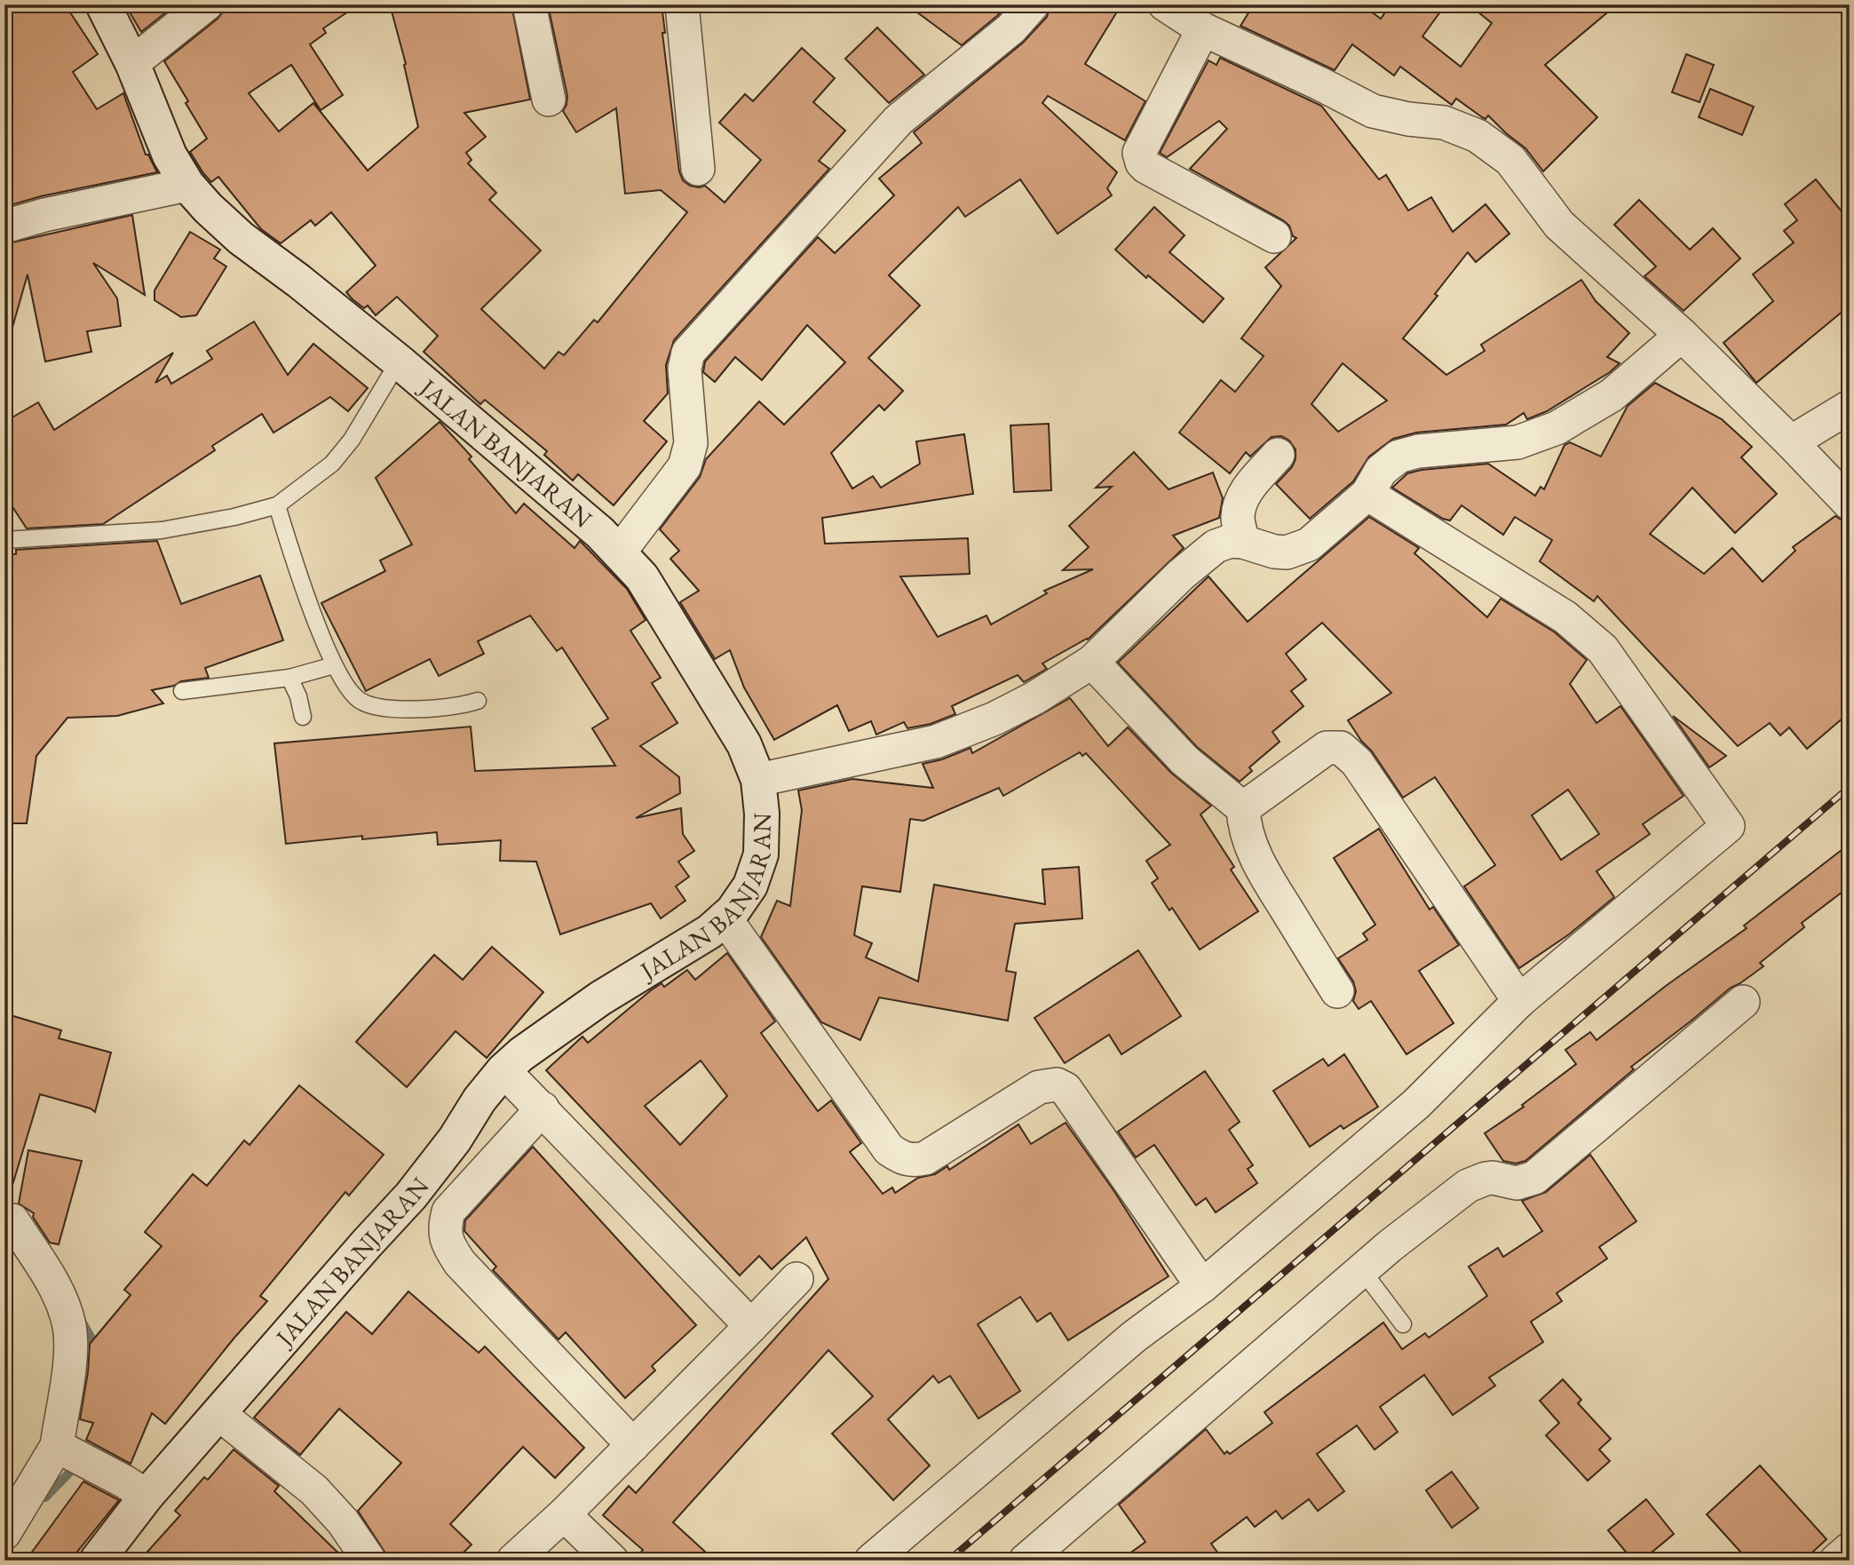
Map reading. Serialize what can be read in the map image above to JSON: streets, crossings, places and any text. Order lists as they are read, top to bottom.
{
  "streets": {
    "street": ["JALAN BANJARAN"]
  }
}
